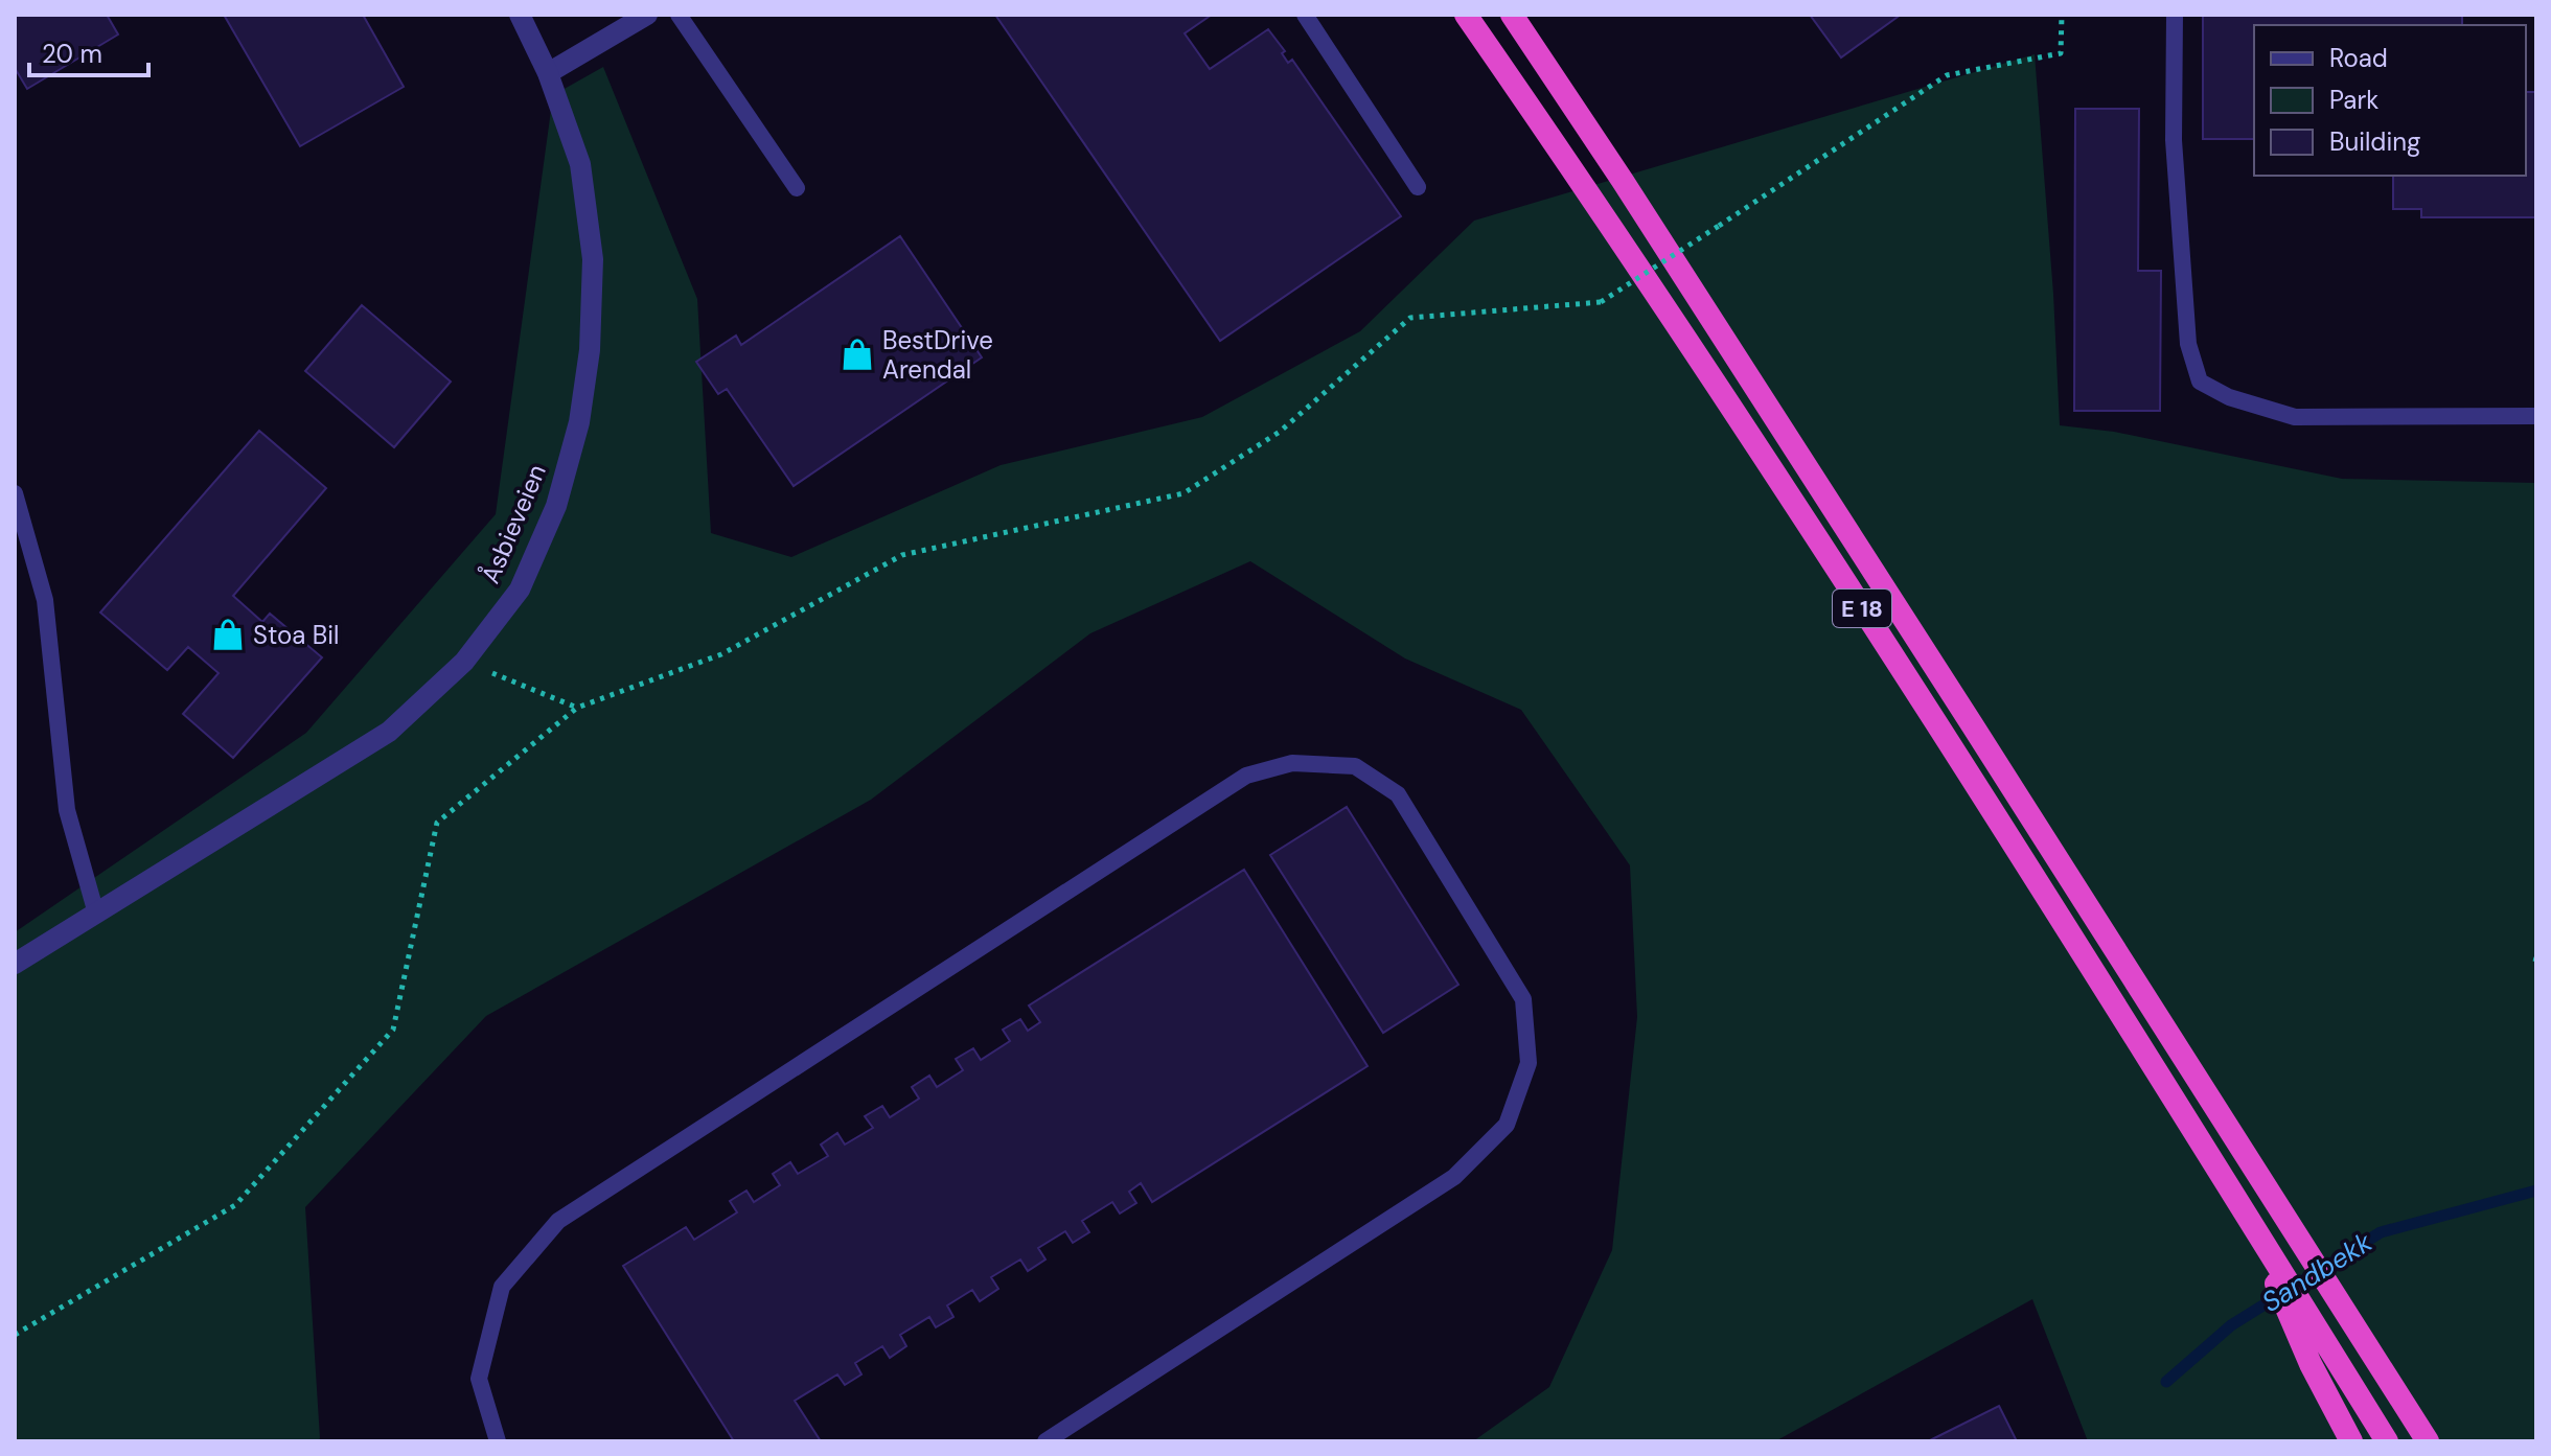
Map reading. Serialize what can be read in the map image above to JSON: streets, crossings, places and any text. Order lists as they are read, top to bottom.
{
  "streets": {
    "highway": ["E 18"],
    "street": ["Åsbieveien"]
  },
  "water": ["Sandbekk"],
  "places": {
    "shop": ["BestDrive Arendal", "Stoa Bil"]
  },
  "legend": ["Road", "Park", "Building"],
  "scale_bar": "20 m"
}
